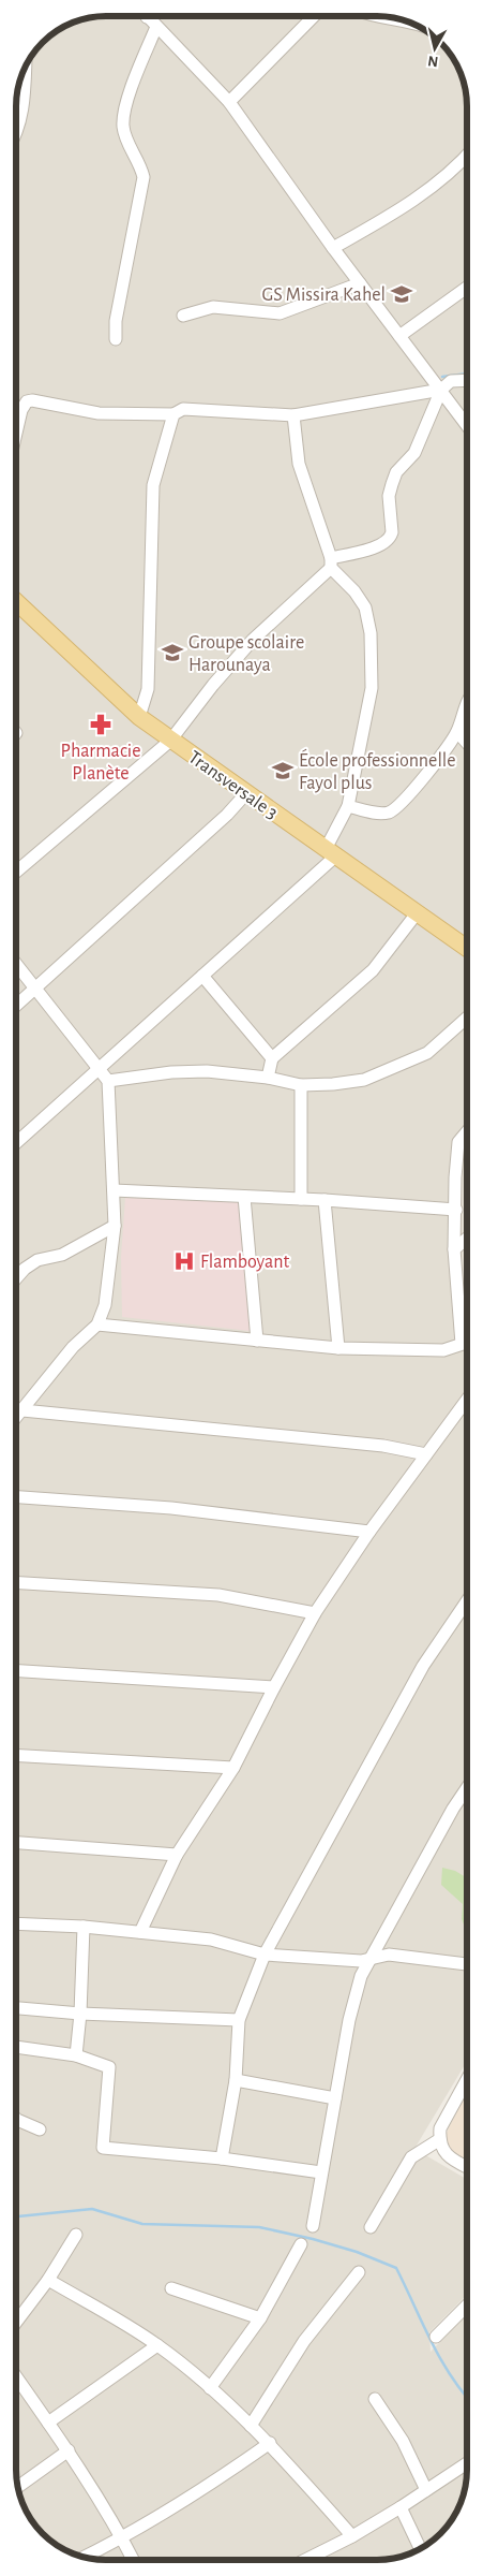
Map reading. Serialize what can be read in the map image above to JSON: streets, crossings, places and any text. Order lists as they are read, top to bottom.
{
  "streets": {
    "main road": ["Transversale 3"]
  },
  "places": {
    "school or university": ["GS Missira Kahel", "Groupe scolaire Harounaya", "École professionnelle Fayol plus"],
    "pharmacy": ["Pharmacie Planète"],
    "hospital": ["Flamboyant"]
  },
  "north": "bottom"
}
